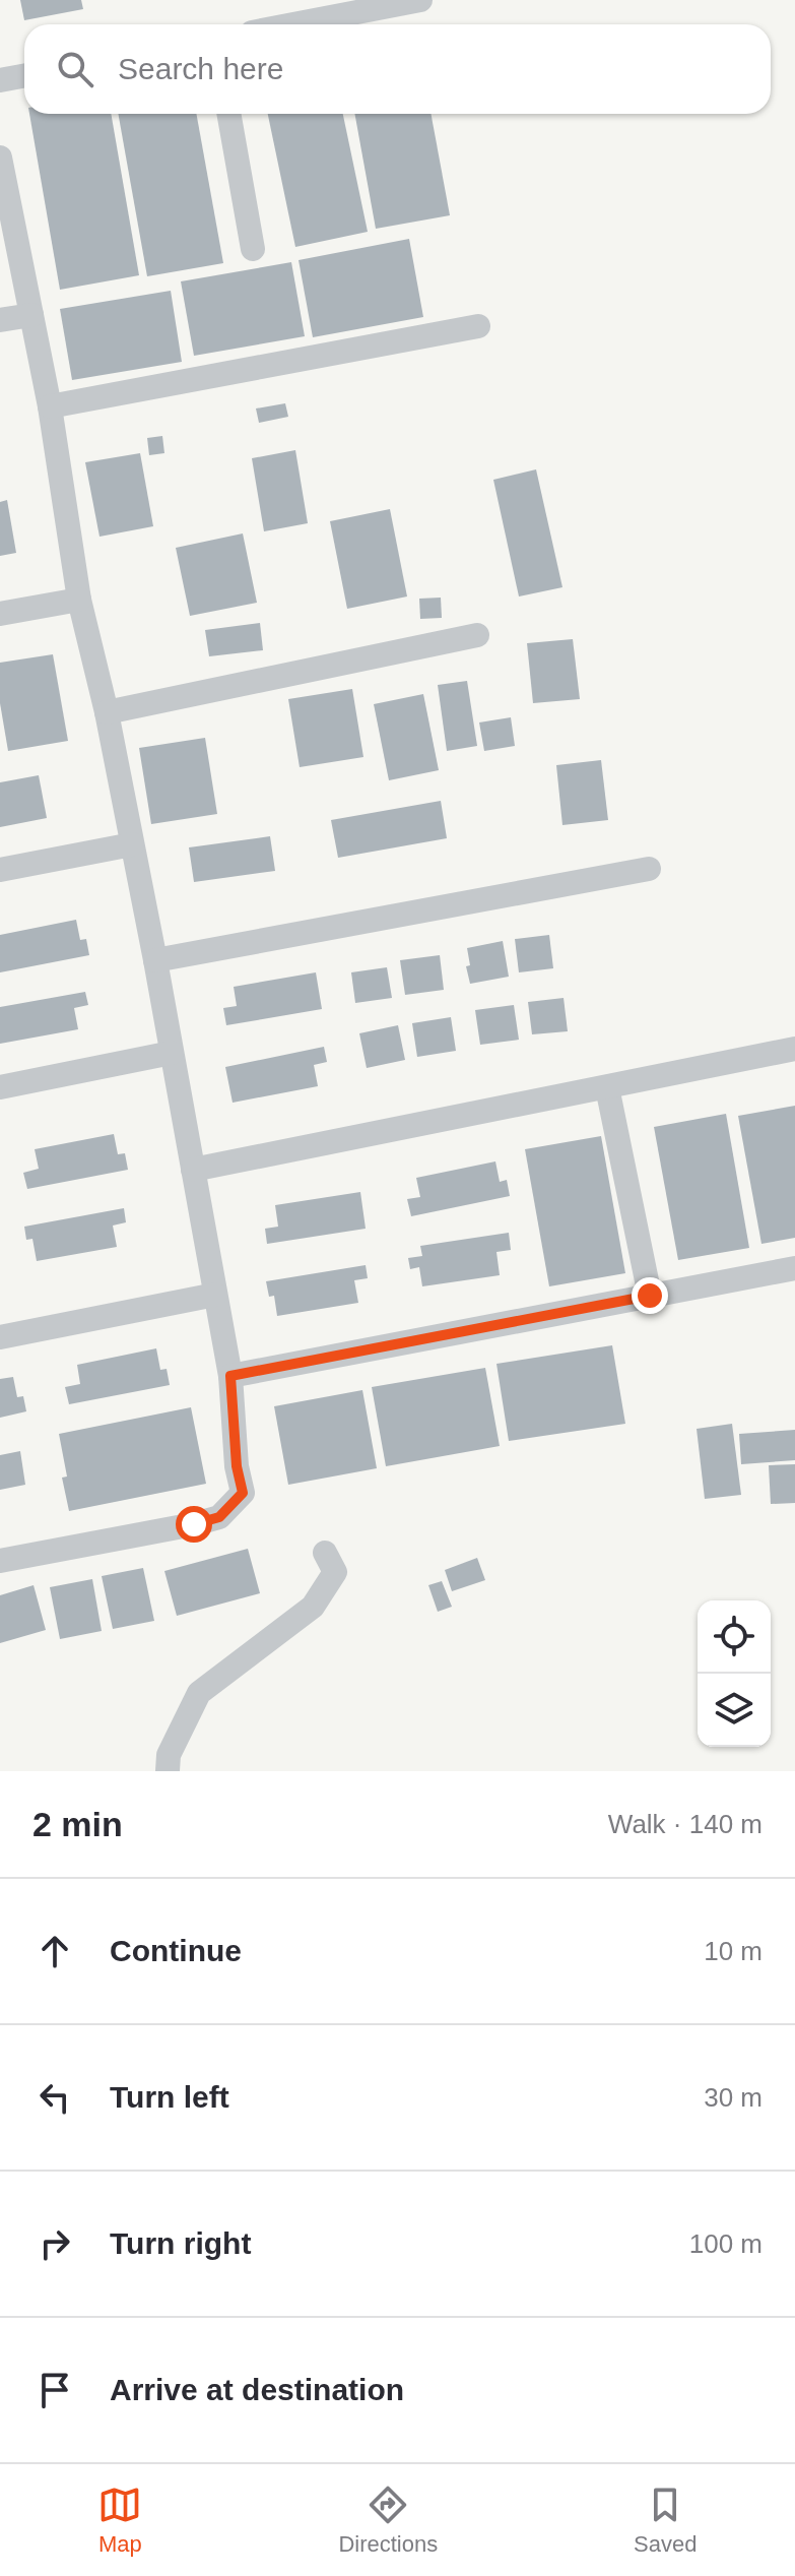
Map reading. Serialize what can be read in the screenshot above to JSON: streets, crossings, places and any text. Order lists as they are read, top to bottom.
{
  "page": {
    "search": "Search here",
    "heading": ["2 min", "Walk · 140 m"],
    "list": [
      ["Continue", "10 m"],
      ["Turn left", "30 m"],
      ["Turn right", "100 m"],
      "Arrive at destination"
    ],
    "nav": ["Map", "Directions", "Saved"]
  }
}
